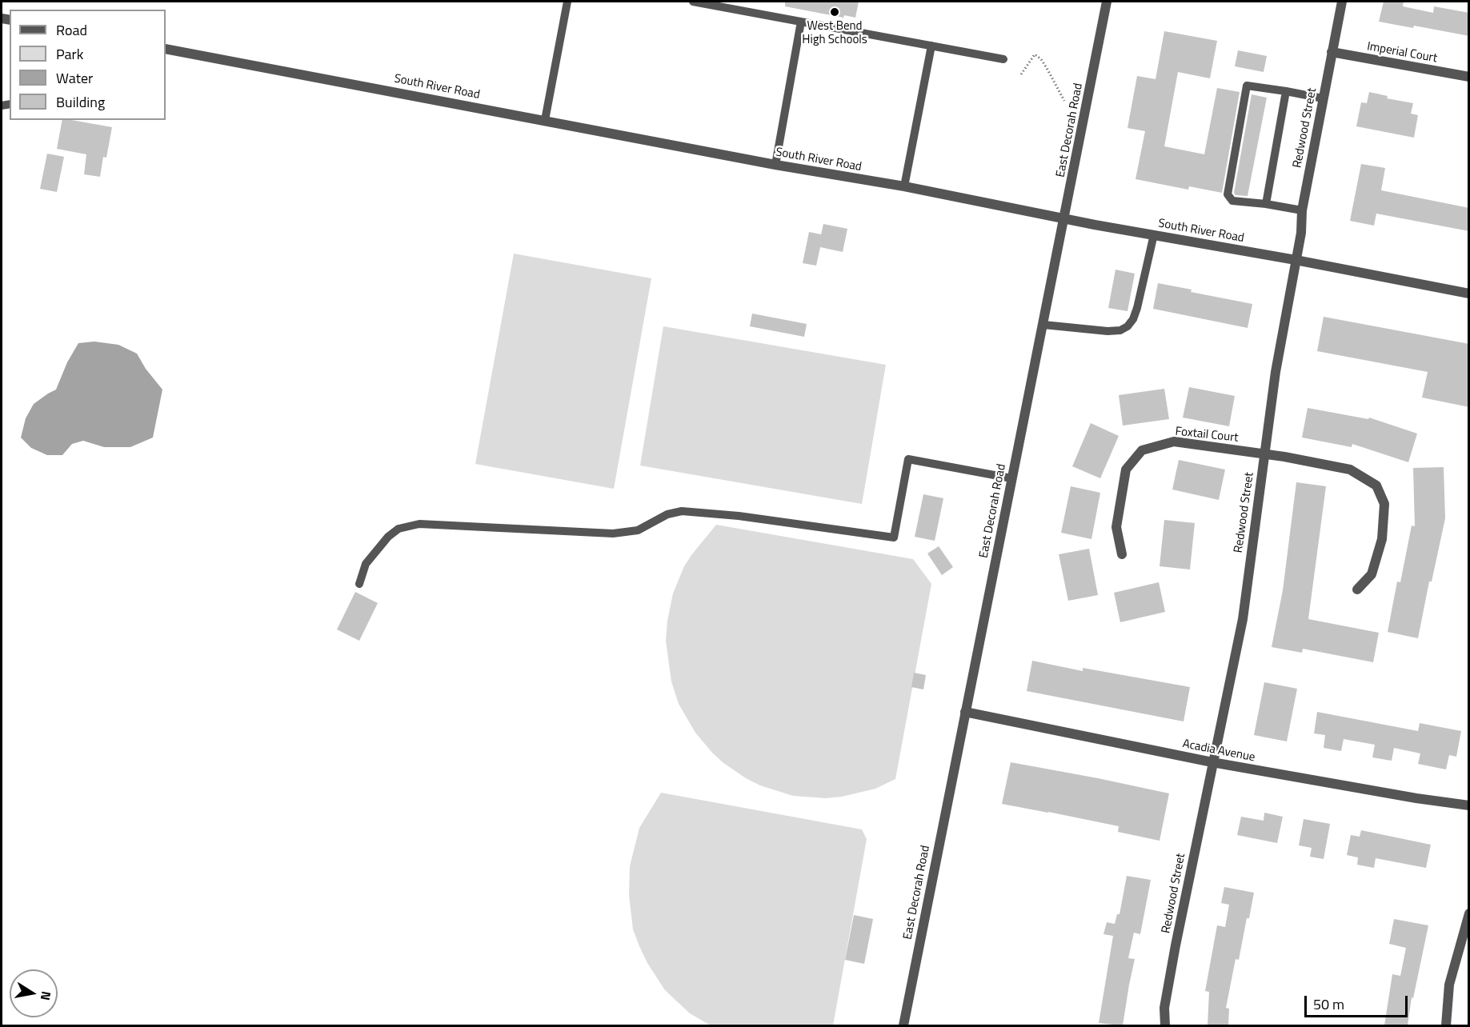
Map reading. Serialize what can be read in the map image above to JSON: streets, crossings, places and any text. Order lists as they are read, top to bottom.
{
  "streets": {
    "street": [
      "Imperial Court",
      "South River Road",
      "Redwood Street",
      "East Decorah Road",
      "Foxtail Court",
      "Acadia Avenue"
    ]
  },
  "crossings": [
    ["Imperial Court", "Redwood Street"],
    ["South River Road", "Redwood Street"],
    ["South River Road", "East Decorah Road"],
    ["Redwood Street", "Foxtail Court"],
    ["Redwood Street", "Acadia Avenue"],
    ["East Decorah Road", "Acadia Avenue"]
  ],
  "places": ["West Bend High Schools"],
  "legend": [
    "Road",
    "Park",
    "Water",
    "Building"
  ],
  "scale_bar": "50 m",
  "north": "right"
}
